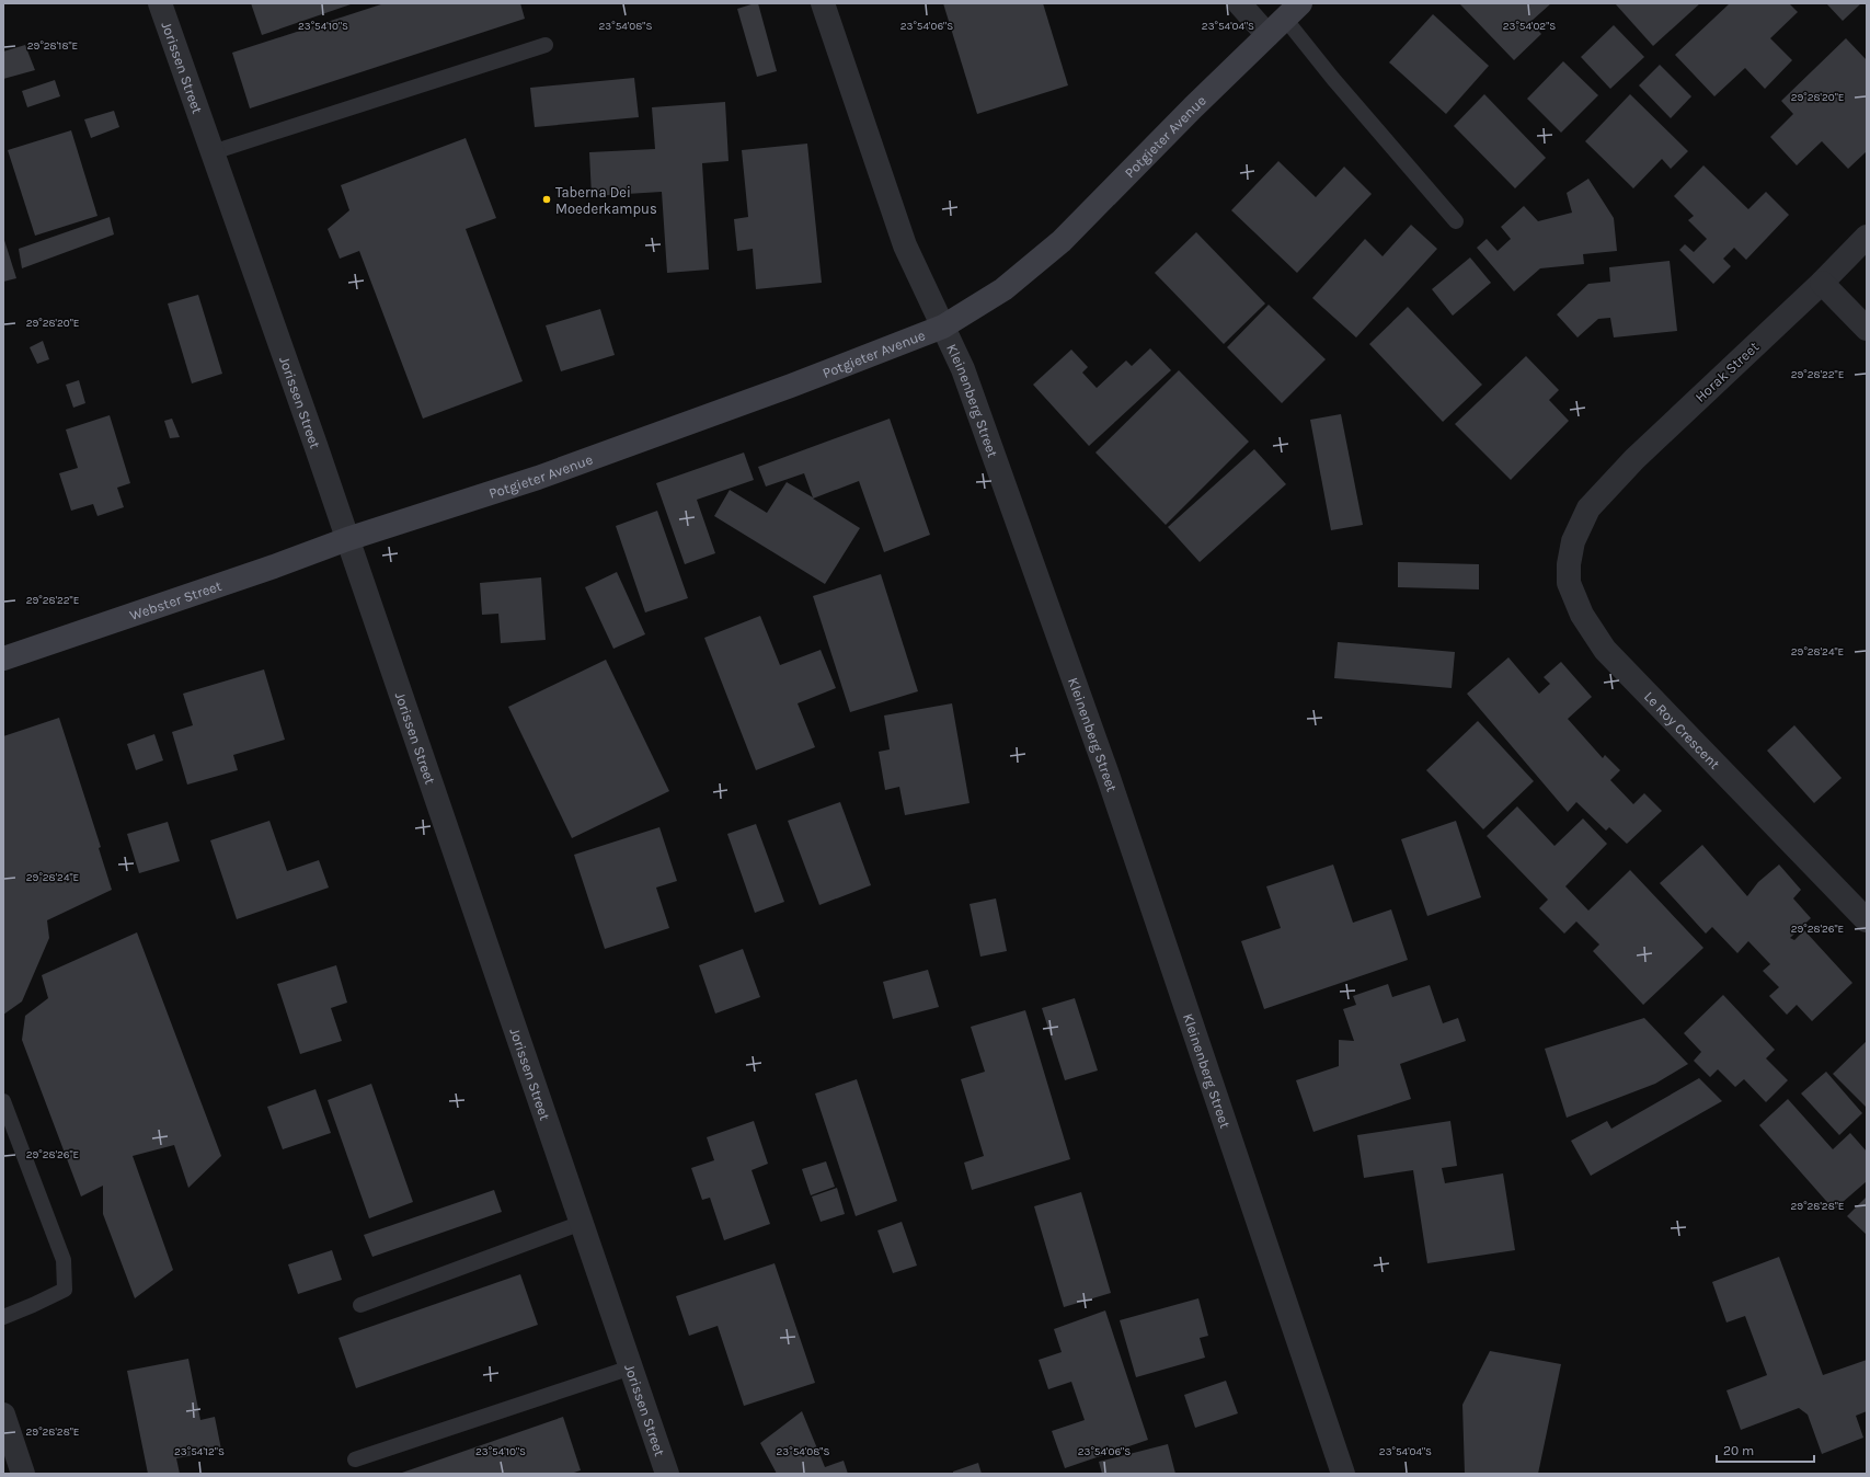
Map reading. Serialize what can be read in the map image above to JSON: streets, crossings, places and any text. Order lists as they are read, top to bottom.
{
  "streets": {
    "street": [
      "Jorissen Street",
      "Potgieter Avenue",
      "Horak Street",
      "Kleinenberg Street",
      "Webster Street",
      "Le Roy Crescent"
    ]
  },
  "crossings": [
    ["Jorissen Street", "Potgieter Avenue"],
    ["Jorissen Street", "Webster Street"],
    ["Potgieter Avenue", "Kleinenberg Street"],
    ["Potgieter Avenue", "Webster Street"],
    ["Horak Street", "Le Roy Crescent"]
  ],
  "places": ["Taberna Dei Moederkampus"],
  "scale_bar": "20 m",
  "coordinates": [
    "23°54'10\"S",
    "23°54'08\"S",
    "23°54'06\"S",
    "23°54'04\"S",
    "23°54'02\"S",
    "29°28'18\"E",
    "29°28'20\"E",
    "29°28'22\"E",
    "29°28'24\"E",
    "29°28'26\"E",
    "29°28'28\"E",
    "23°54'12\"S"
  ]
}
